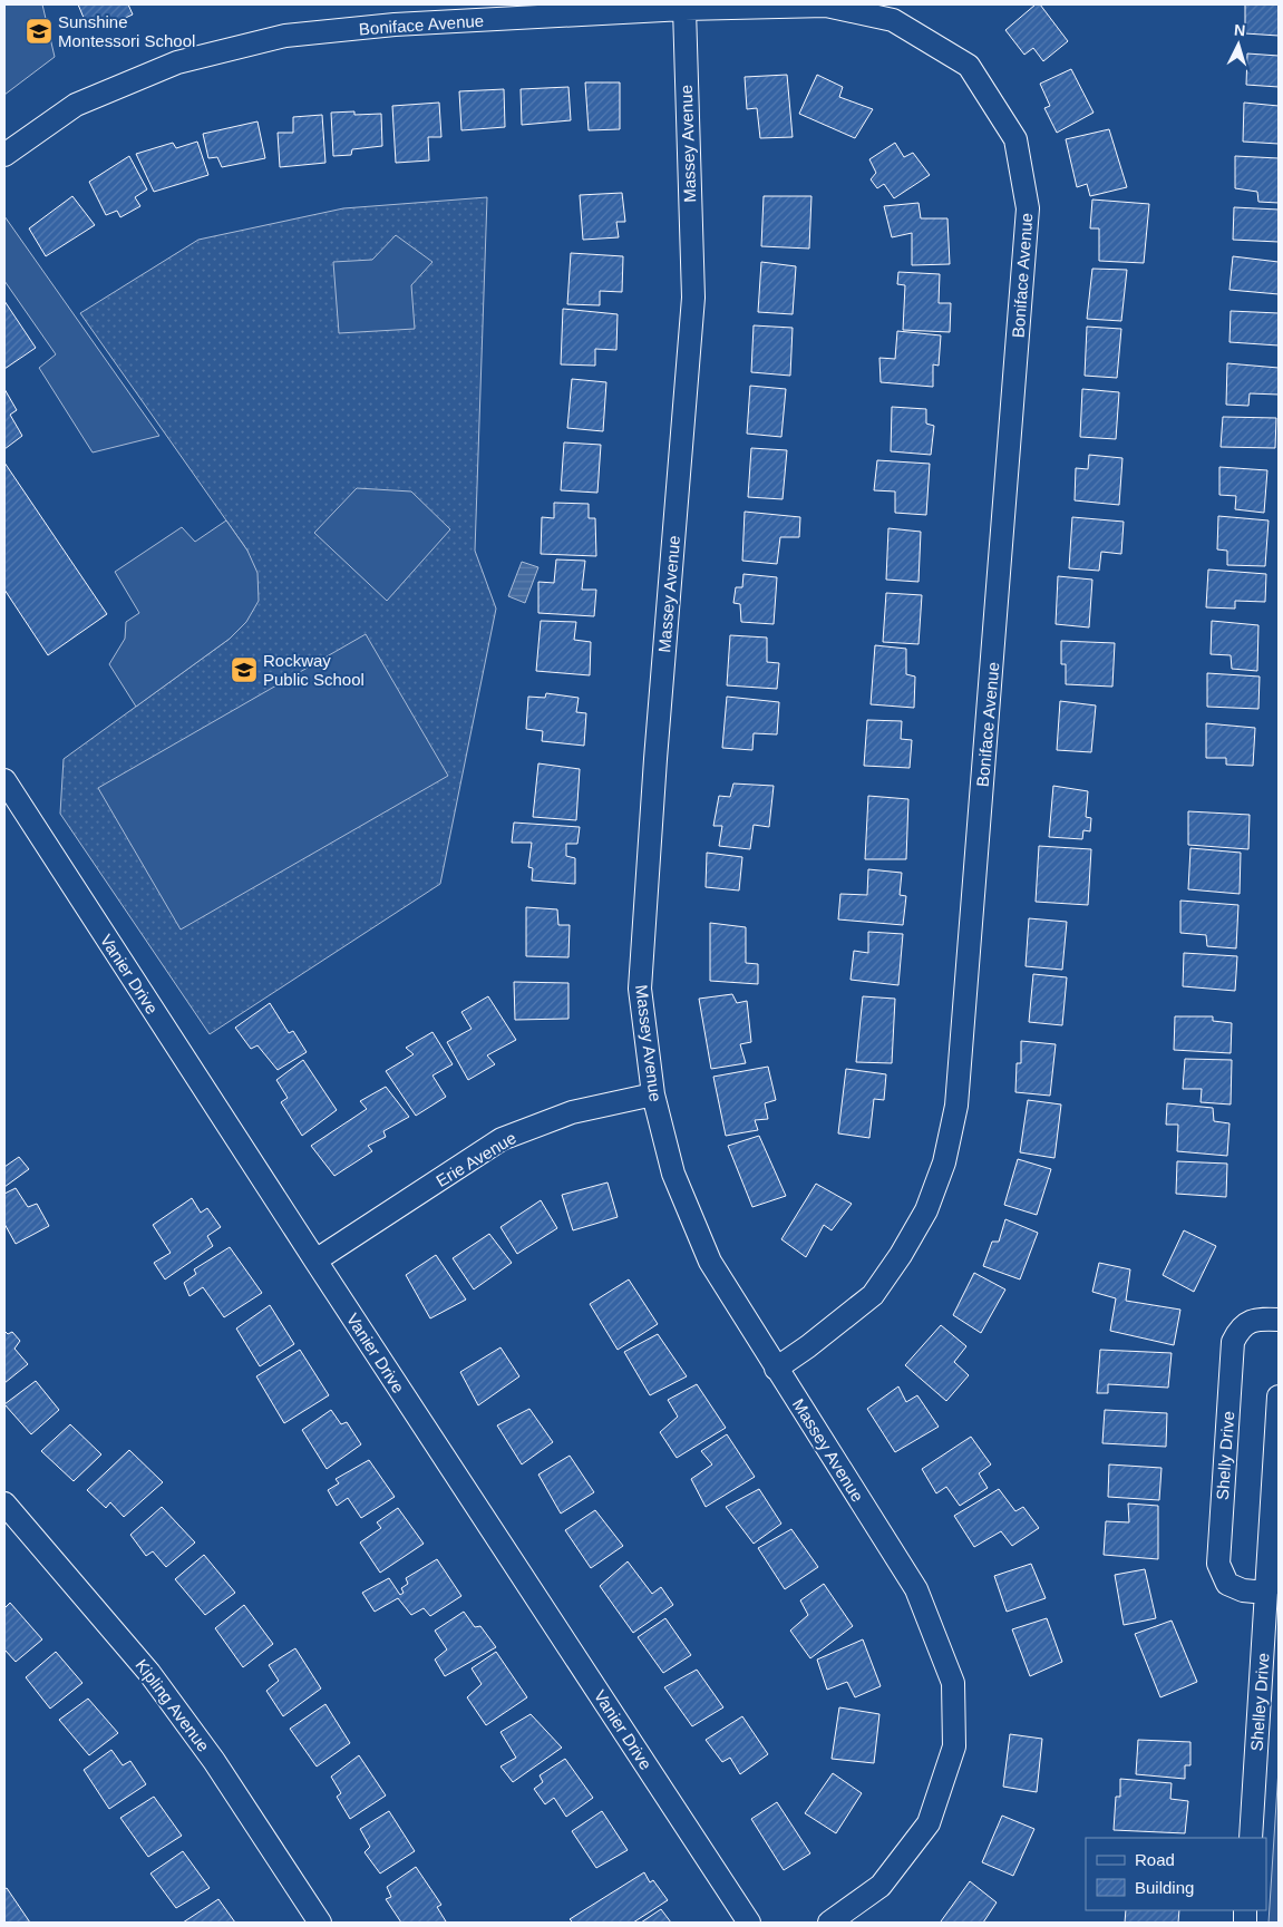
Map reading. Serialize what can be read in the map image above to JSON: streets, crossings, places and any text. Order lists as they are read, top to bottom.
{
  "streets": {
    "street": [
      "Boniface Avenue",
      "Massey Avenue",
      "Vanier Drive",
      "Erie Avenue",
      "Shelly Drive",
      "Shelley Drive",
      "Kipling Avenue"
    ]
  },
  "crossings": [
    ["Boniface Avenue", "Massey Avenue"],
    ["Massey Avenue", "Erie Avenue"],
    ["Vanier Drive", "Erie Avenue"],
    ["Shelly Drive", "Shelley Drive"]
  ],
  "places": {
    "school or university": ["Sunshine Montessori School", "Rockway Public School"]
  },
  "legend": ["Road", "Building"],
  "north": "top"
}
